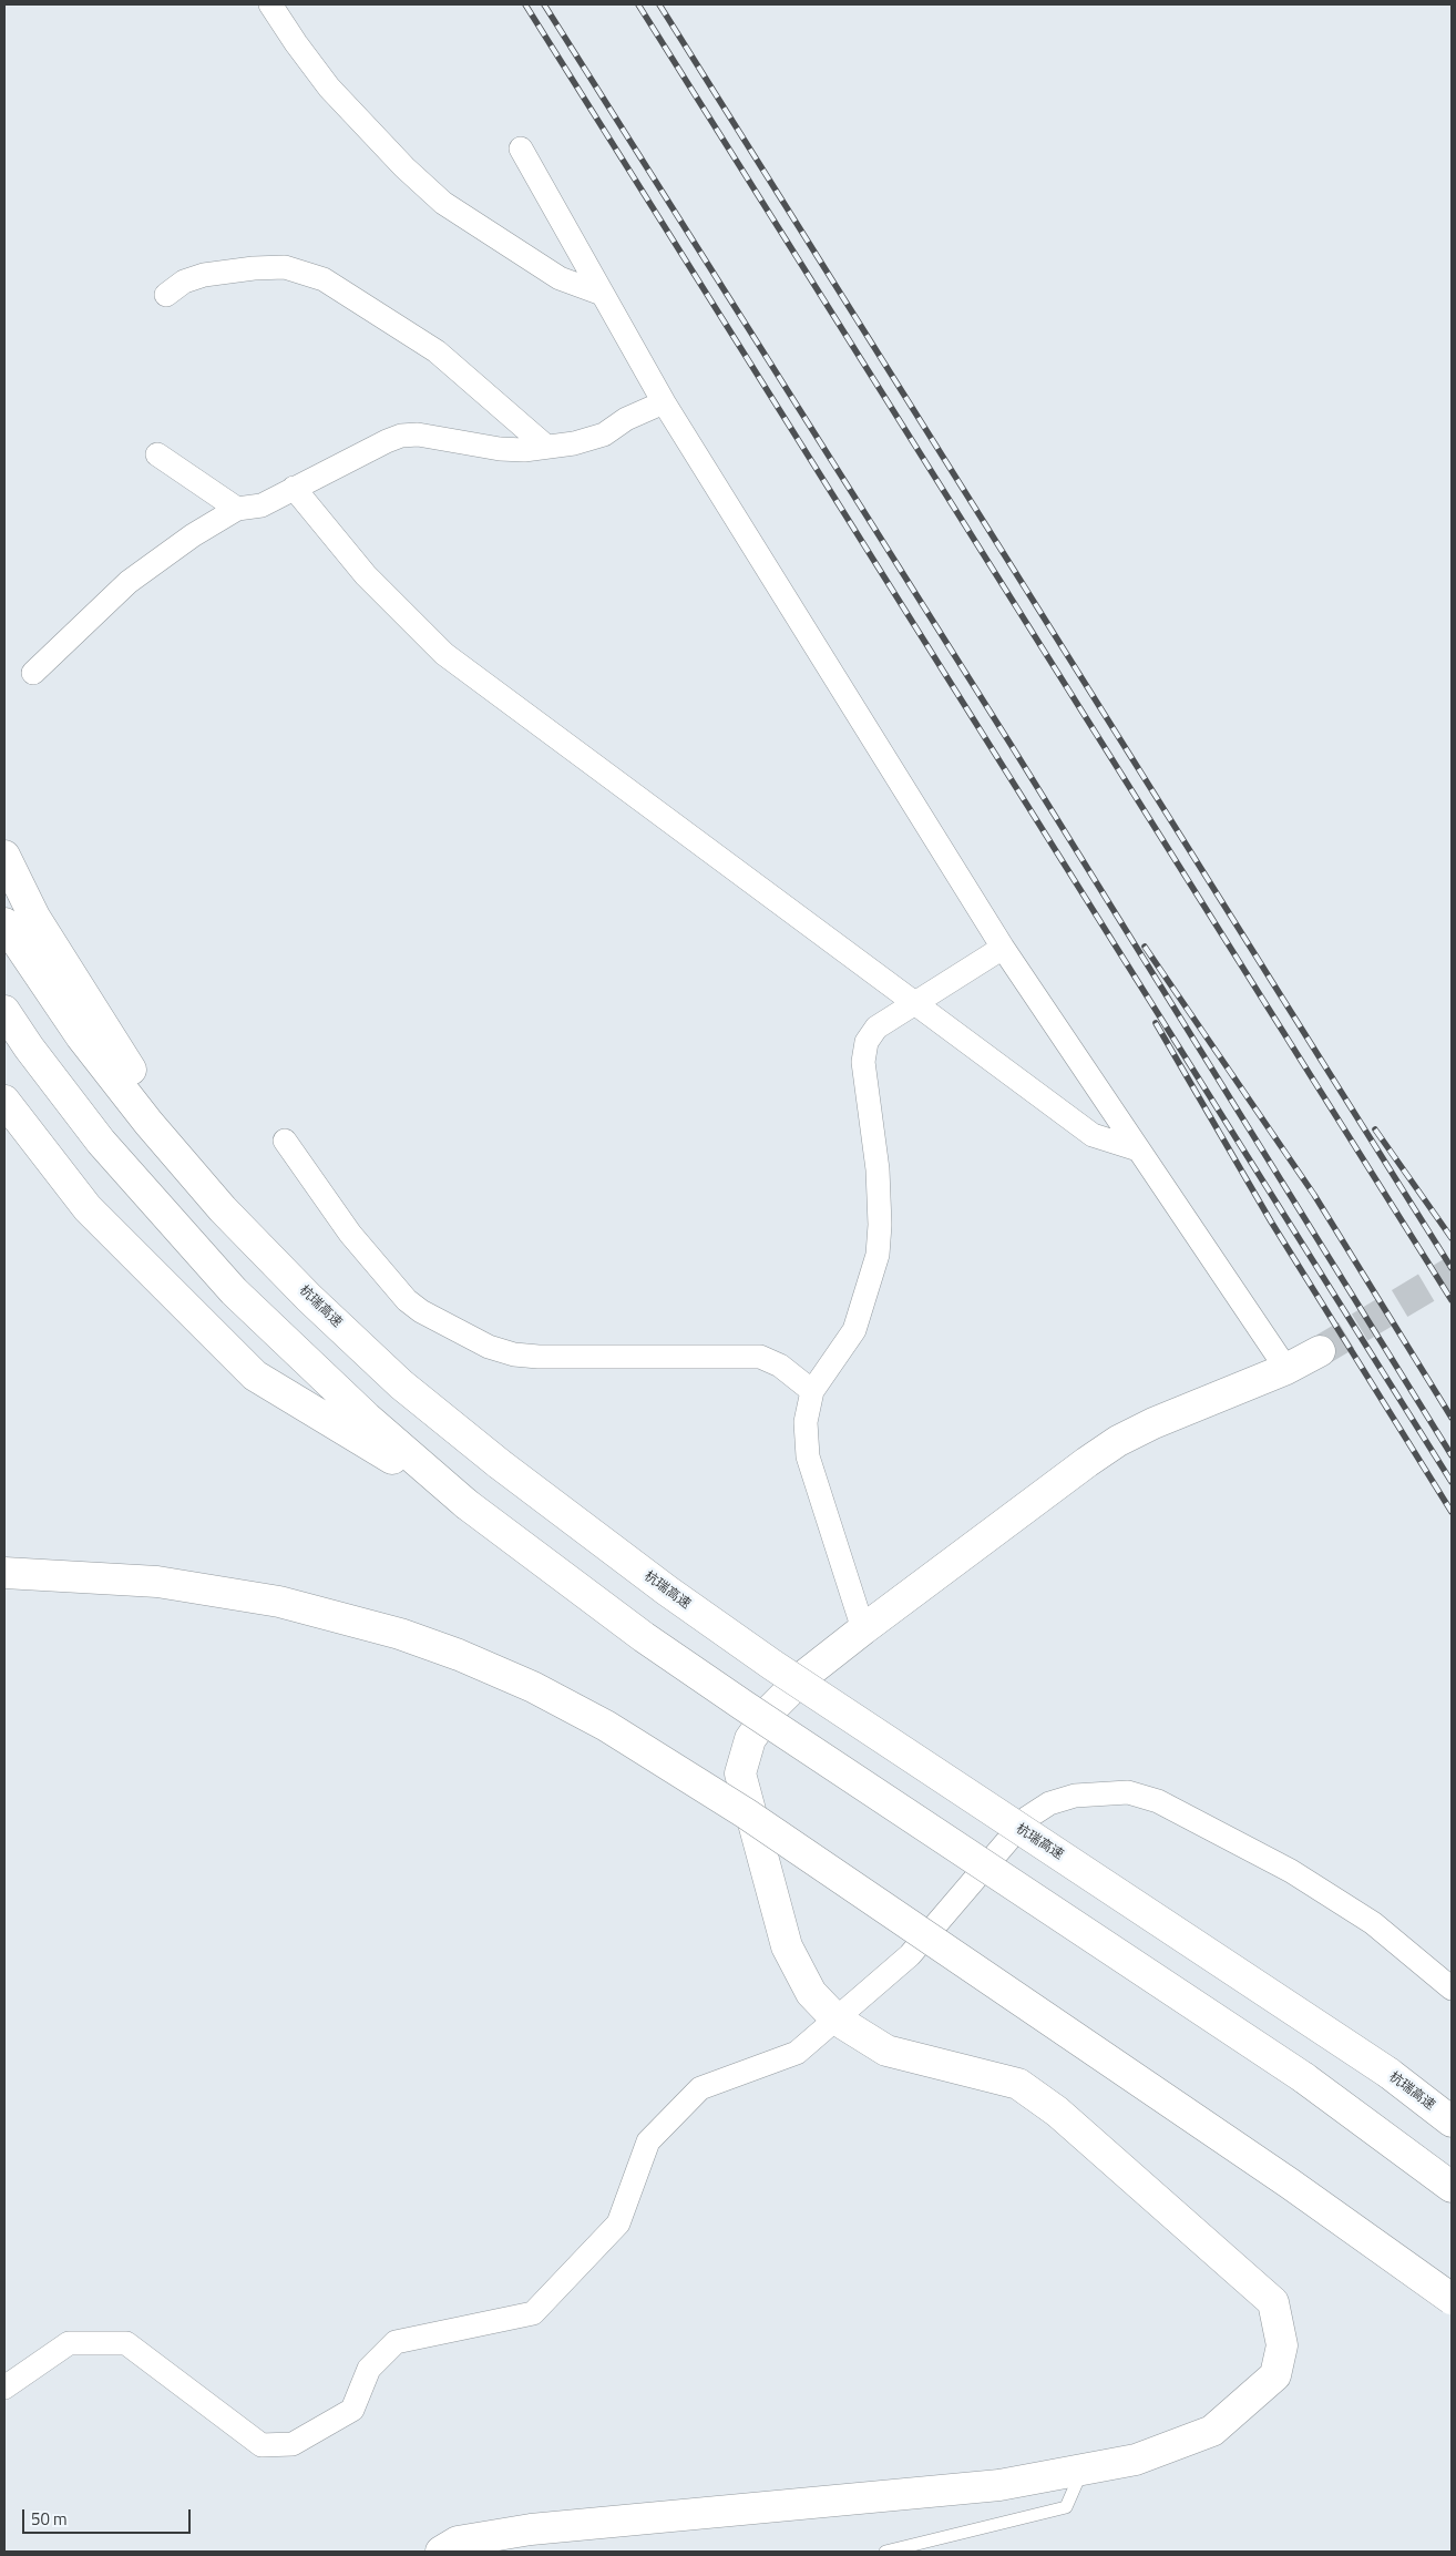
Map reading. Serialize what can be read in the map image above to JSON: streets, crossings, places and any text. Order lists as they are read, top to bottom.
{
  "streets": {
    "main road": ["杭瑞高速"]
  },
  "scale_bar": "50 m"
}
